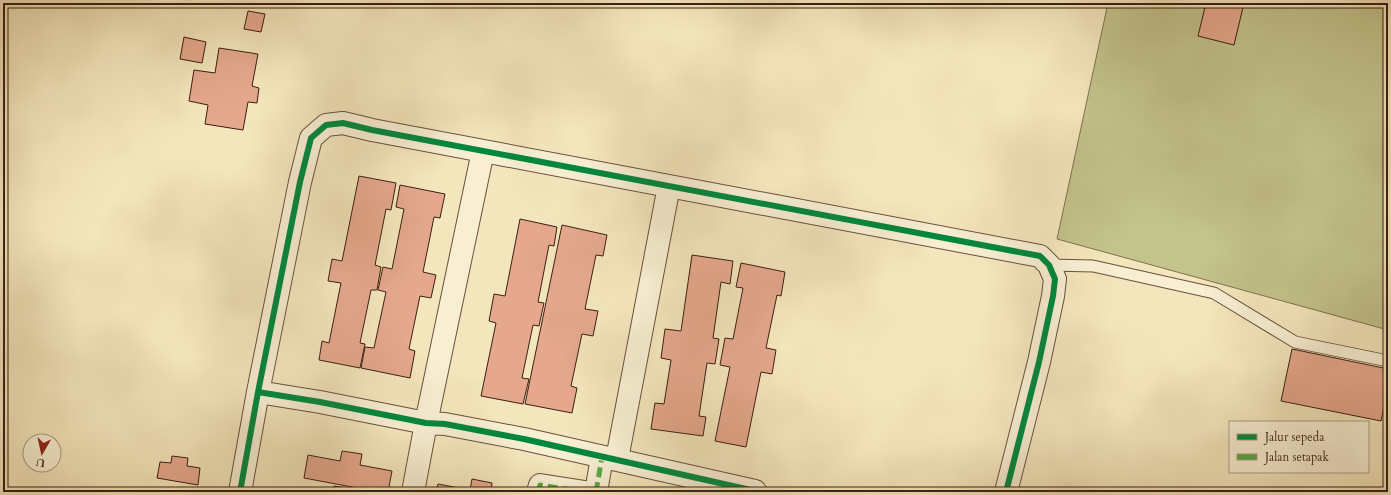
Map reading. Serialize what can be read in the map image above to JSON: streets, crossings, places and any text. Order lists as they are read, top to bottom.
{
  "legend": ["Jalur sepeda", "Jalan setapak"],
  "north": "bottom"
}
